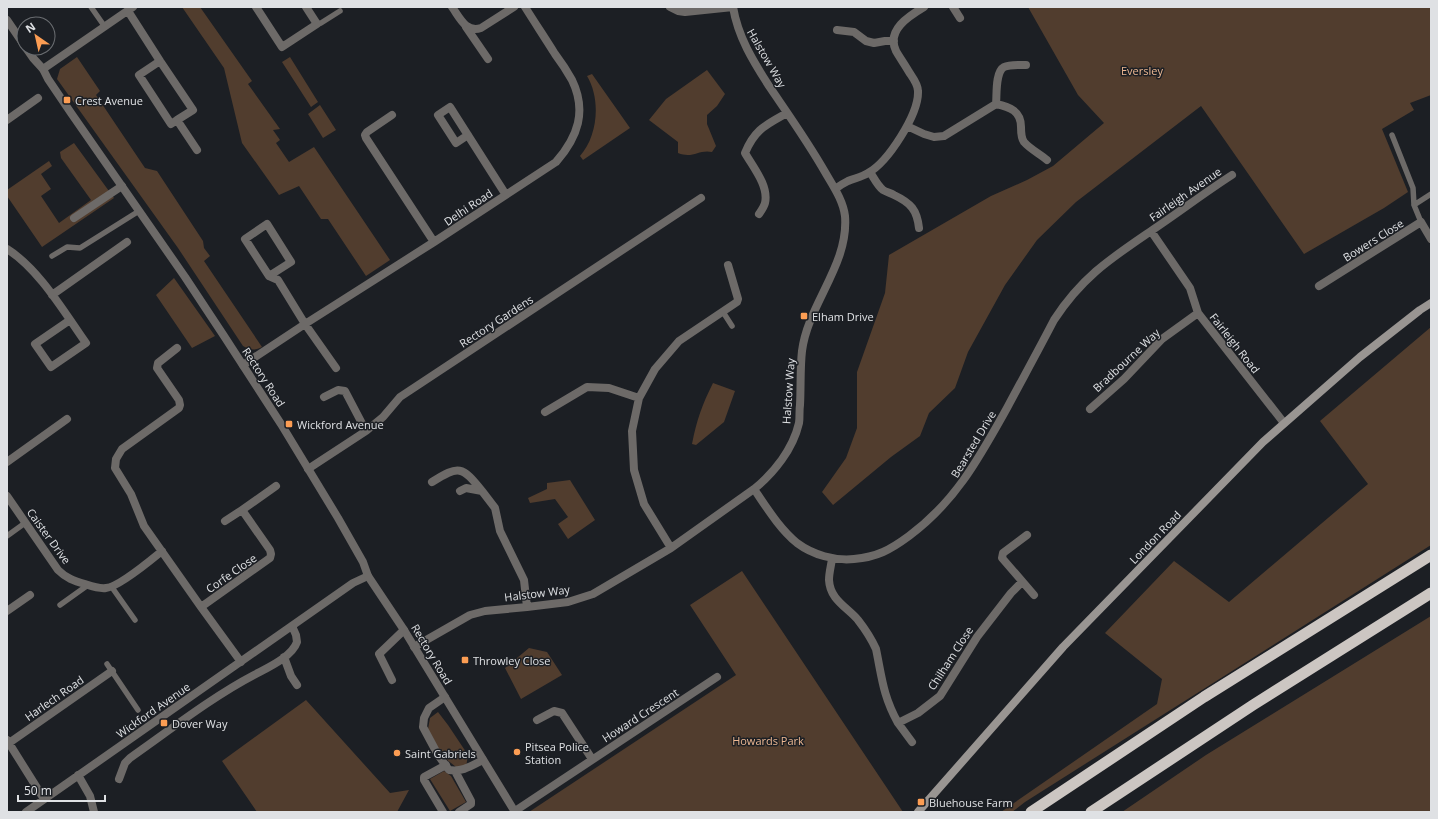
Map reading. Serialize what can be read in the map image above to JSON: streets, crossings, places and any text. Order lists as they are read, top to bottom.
{
  "streets": {
    "main road": ["London Road"],
    "street": [
      "Halstow Way",
      "Fairleigh Avenue",
      "Delhi Road",
      "Bowers Close",
      "Rectory Gardens",
      "Fairleigh Road",
      "Bradbourne Way",
      "Rectory Road",
      "Bearsted Drive",
      "Caister Drive",
      "Corfe Close",
      "Chilham Close",
      "Harlech Road",
      "Wickford Avenue",
      "Howard Crescent"
    ]
  },
  "crossings": [
    ["Halstow Way", "Rectory Road"],
    ["Halstow Way", "Bearsted Drive"],
    ["Fairleigh Avenue", "Fairleigh Road"],
    ["Fairleigh Avenue", "Bearsted Drive"],
    ["Delhi Road", "Rectory Road"],
    ["Rectory Gardens", "Rectory Road"],
    ["Fairleigh Road", "Bradbourne Way"],
    ["Fairleigh Road", "Bearsted Drive"],
    ["Fairleigh Road", "London Road"],
    ["Rectory Road", "Wickford Avenue"],
    ["Rectory Road", "Howard Crescent"]
  ],
  "parks": ["Eversley", "Howards Park"],
  "places": {
    "transit": [
      "Crest Avenue",
      "Elham Drive",
      "Wickford Avenue",
      "Throwley Close",
      "Dover Way",
      "Bluehouse Farm"
    ],
    "other": ["Pitsea Police Station", "Saint Gabriels"]
  },
  "scale_bar": "50 m",
  "north": "top left"
}
